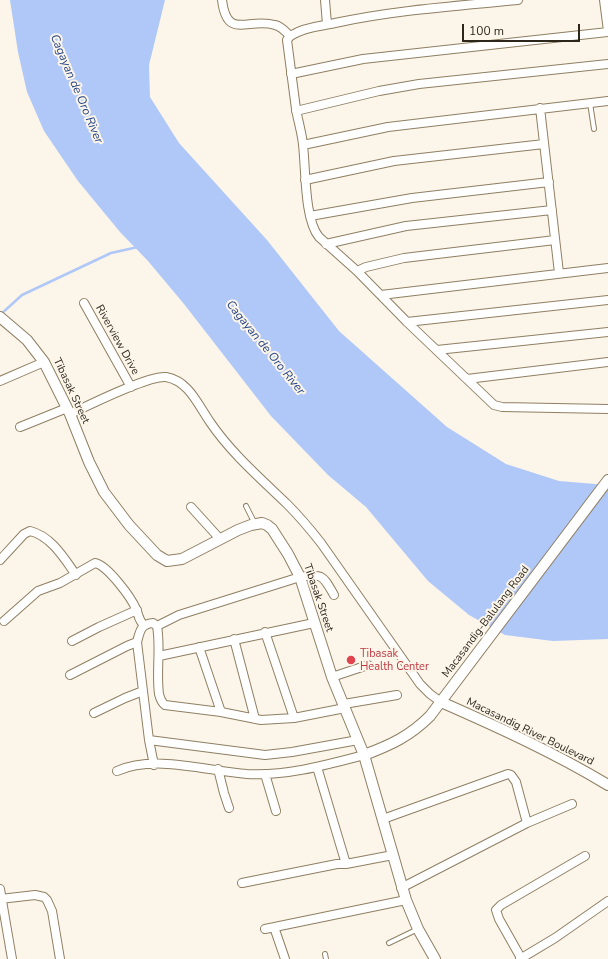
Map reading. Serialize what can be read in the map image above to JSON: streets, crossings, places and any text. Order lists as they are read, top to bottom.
{
  "streets": {
    "street": [
      "Riverview Drive",
      "Tibasak Street",
      "Macasandig-Balulang Road",
      "Macasandig River Boulevard"
    ]
  },
  "crossings": [
    ["Tibasak Street", "Macasandig-Balulang Road"],
    ["Macasandig-Balulang Road", "Macasandig River Boulevard"]
  ],
  "water": ["Cagayan de Oro River"],
  "places": ["Tibasak Health Center"],
  "scale_bar": "100 m"
}
